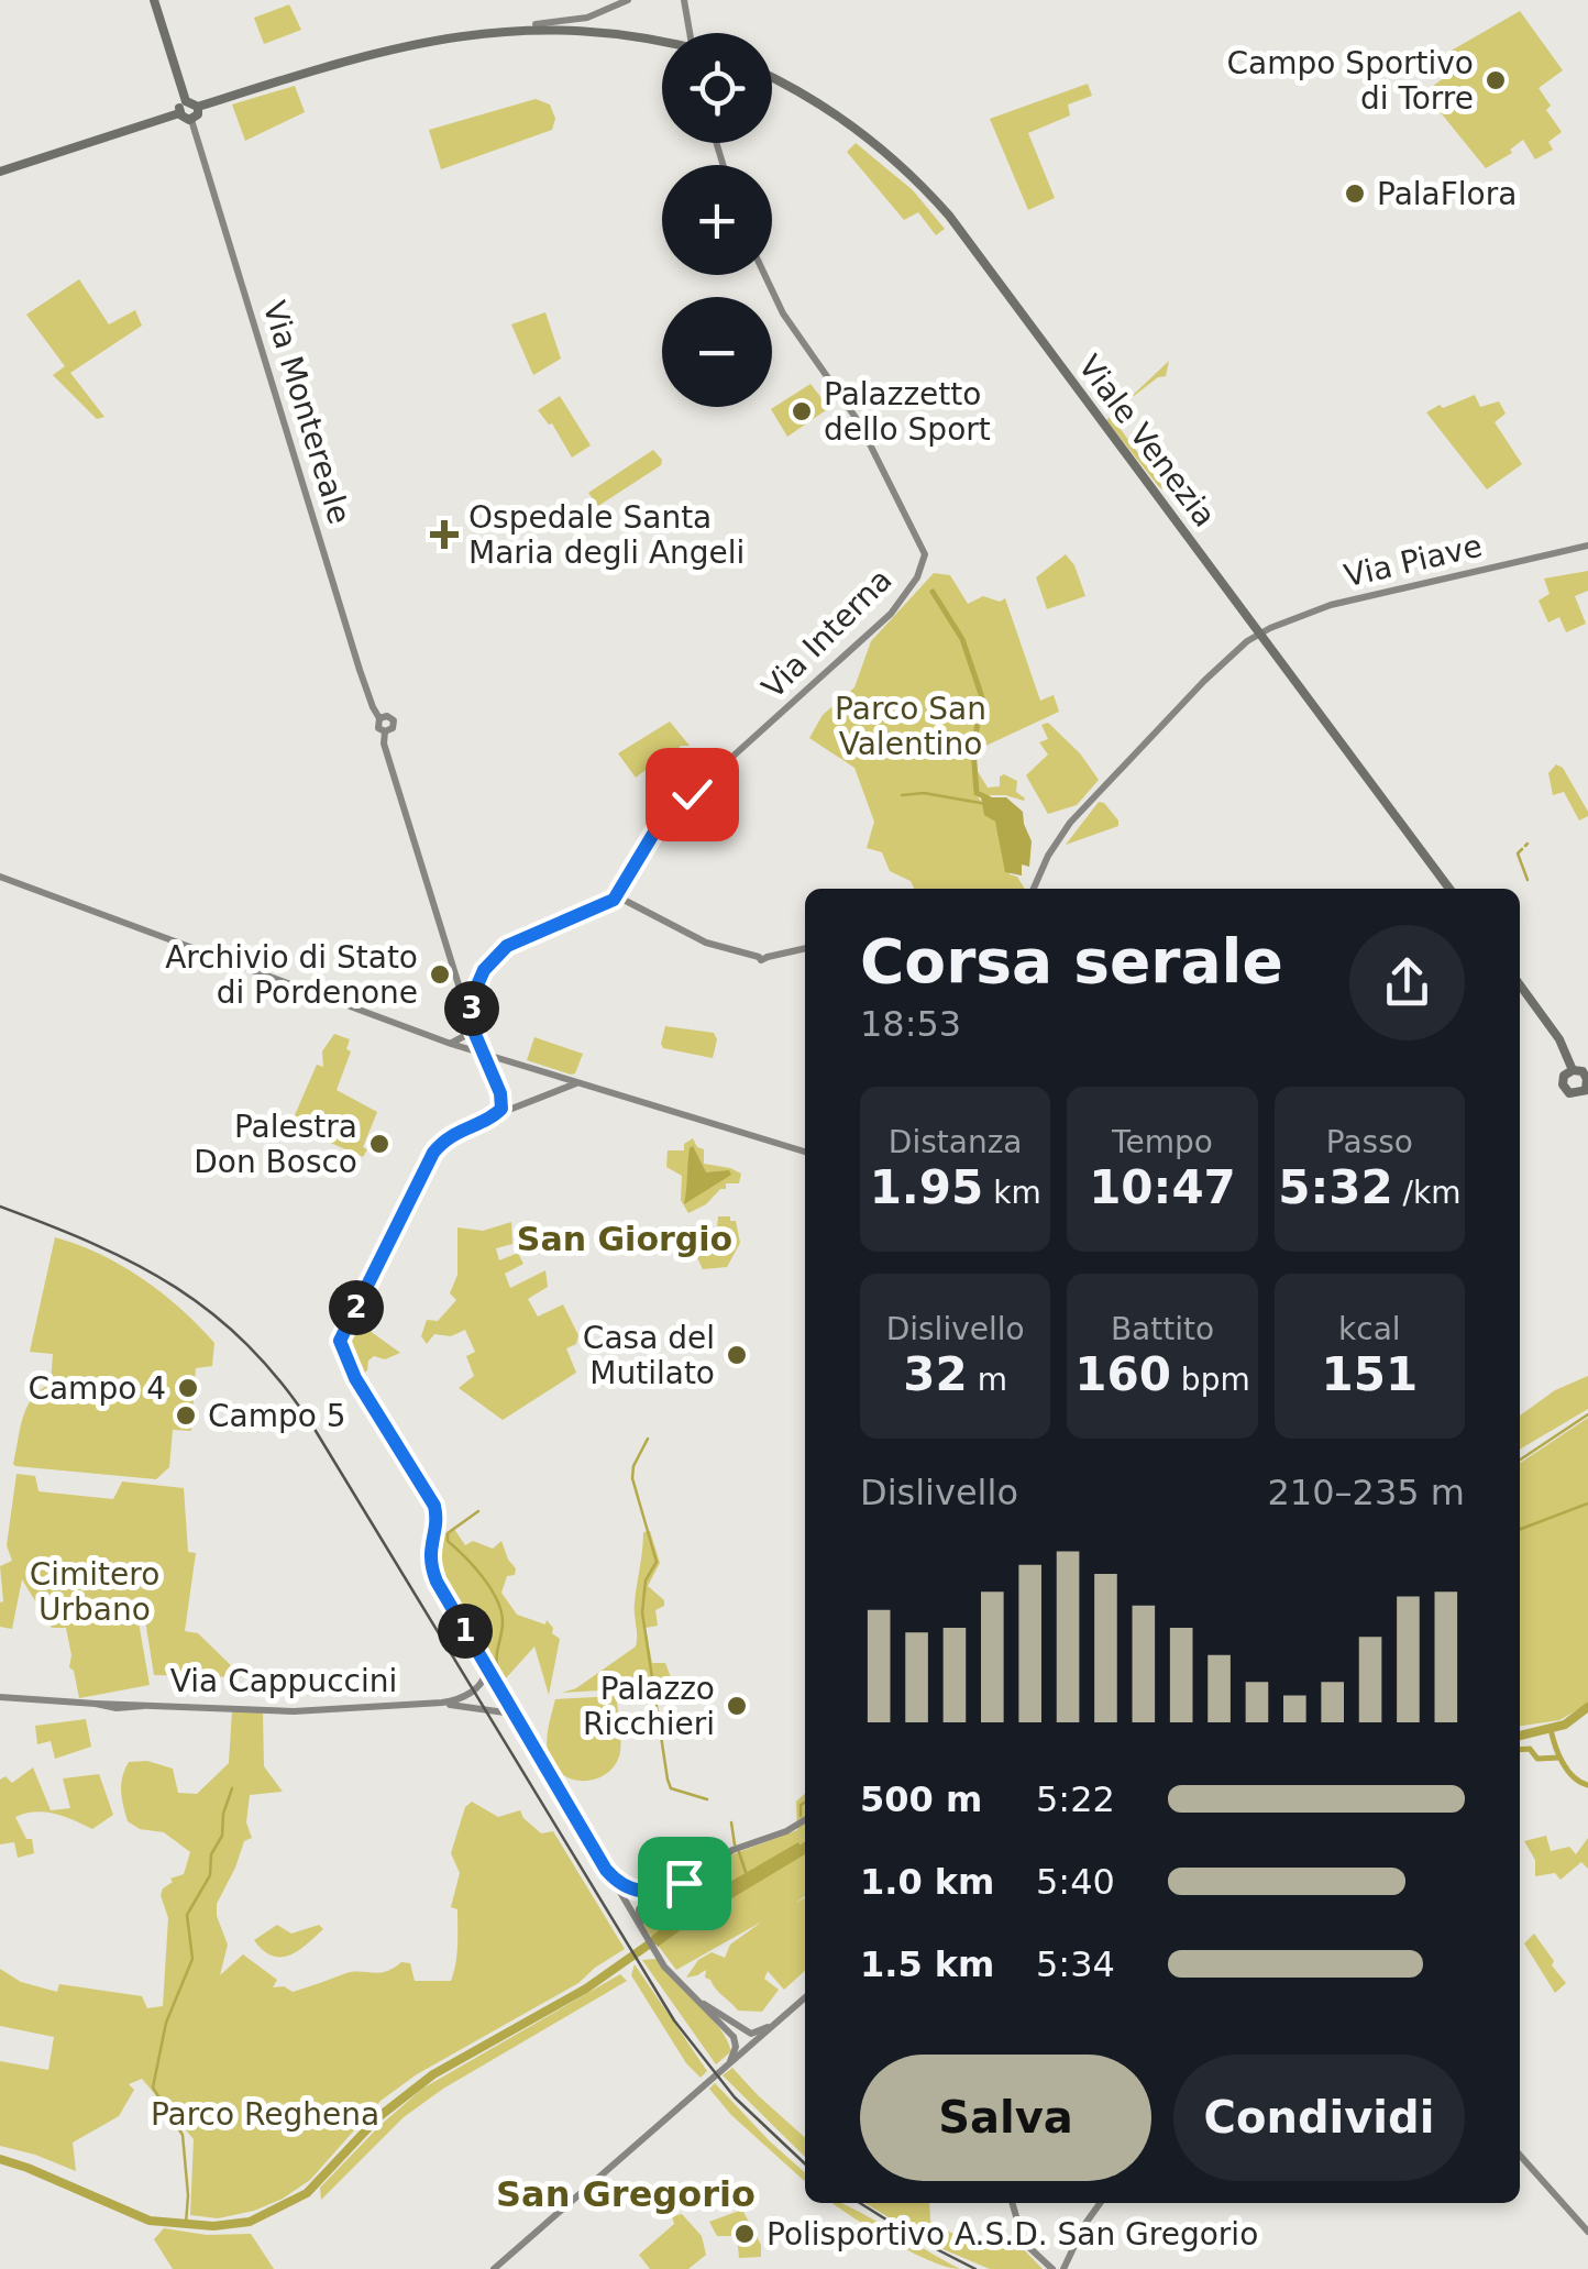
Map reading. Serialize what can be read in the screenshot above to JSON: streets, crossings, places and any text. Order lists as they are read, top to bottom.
{
  "streets": {
    "main road": [
      "Via Montereale",
      "Viale Venezia",
      "Via Piave",
      "Via Interna",
      "Via Cappuccini"
    ]
  },
  "crossings": [
    ["Viale Venezia", "Via Piave"]
  ],
  "districts": ["San Giorgio", "San Gregorio"],
  "parks": ["Parco San Valentino", "Cimitero Urbano", "Parco Reghena"],
  "places": {
    "other": [
      "Campo Sportivo di Torre",
      "PalaFlora",
      "Palazzetto dello Sport",
      "Archivio di Stato di Pordenone",
      "Palestra Don Bosco",
      "Casa del Mutilato",
      "Campo 4",
      "Campo 5",
      "Palazzo Ricchieri",
      "Polisportivo A.S.D. San Gregorio"
    ],
    "health": ["Ospedale Santa Maria degli Angeli"]
  },
  "page": {
    "map_buttons": ["+", "−"],
    "heading": ["Corsa serale", "18:53"],
    "pins": ["3", "2", "1"],
    "stats": [
      ["Distanza", "1.95 km"],
      ["Tempo", "10:47"],
      ["Passo", "5:32 /km"],
      ["Dislivello", "32 m"],
      ["Battito", "160 bpm"],
      ["kcal", "151"]
    ],
    "chart": ["Dislivello", "210–235 m"],
    "list": [
      {
        "name": "500 m",
        "note": "5:22"
      },
      {
        "name": "1.0 km",
        "note": "5:40"
      },
      {
        "name": "1.5 km",
        "note": "5:34"
      }
    ],
    "buttons": ["Salva", "Condividi"]
  }
}
